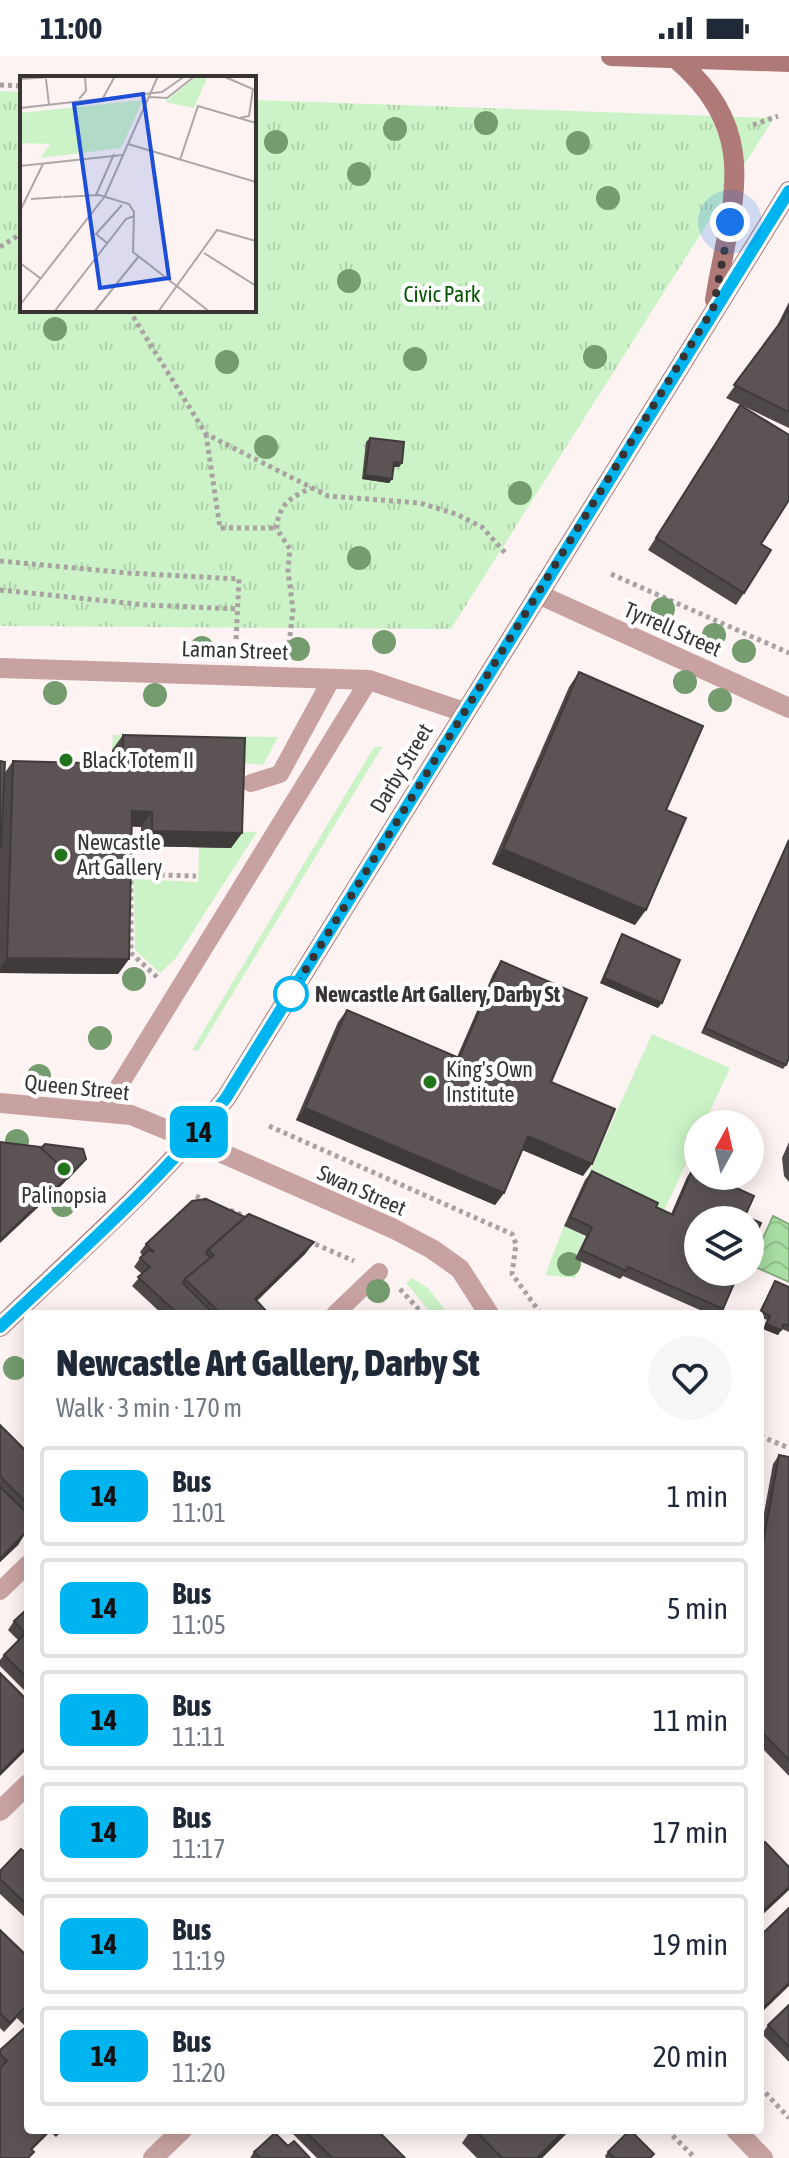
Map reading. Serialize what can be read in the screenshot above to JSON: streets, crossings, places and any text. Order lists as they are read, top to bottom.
{
  "streets": {
    "main road": ["Darby Street"],
    "street": [
      "Tyrrell Street",
      "Laman Street",
      "Queen Street",
      "Swan Street"
    ]
  },
  "crossings": [
    ["Tyrrell Street", "Darby Street"],
    ["Laman Street", "Darby Street"],
    ["Darby Street", "Queen Street"],
    ["Darby Street", "Swan Street"],
    ["Queen Street", "Swan Street"]
  ],
  "parks": ["Civic Park"],
  "places": [
    "Black Totem II",
    "Newcastle Art Gallery",
    "Newcastle Art Gallery, Darby St",
    "King's Own Institute",
    "Palinopsia"
  ],
  "lines": ["bus line 14"],
  "north": "top",
  "page": {
    "status": "11:00",
    "on_map": "14",
    "heading": ["Newcastle Art Gallery, Darby St", "Walk · 3 min · 170 m"],
    "list": [
      {
        "mark": "14",
        "name": "Bus",
        "note": "11:01",
        "value": "1 min"
      },
      {
        "mark": "14",
        "name": "Bus",
        "note": "11:05",
        "value": "5 min"
      },
      {
        "mark": "14",
        "name": "Bus",
        "note": "11:11",
        "value": "11 min"
      },
      {
        "mark": "14",
        "name": "Bus",
        "note": "11:17",
        "value": "17 min"
      },
      {
        "mark": "14",
        "name": "Bus",
        "note": "11:19",
        "value": "19 min"
      },
      {
        "mark": "14",
        "name": "Bus",
        "note": "11:20",
        "value": "20 min"
      }
    ]
  }
}
